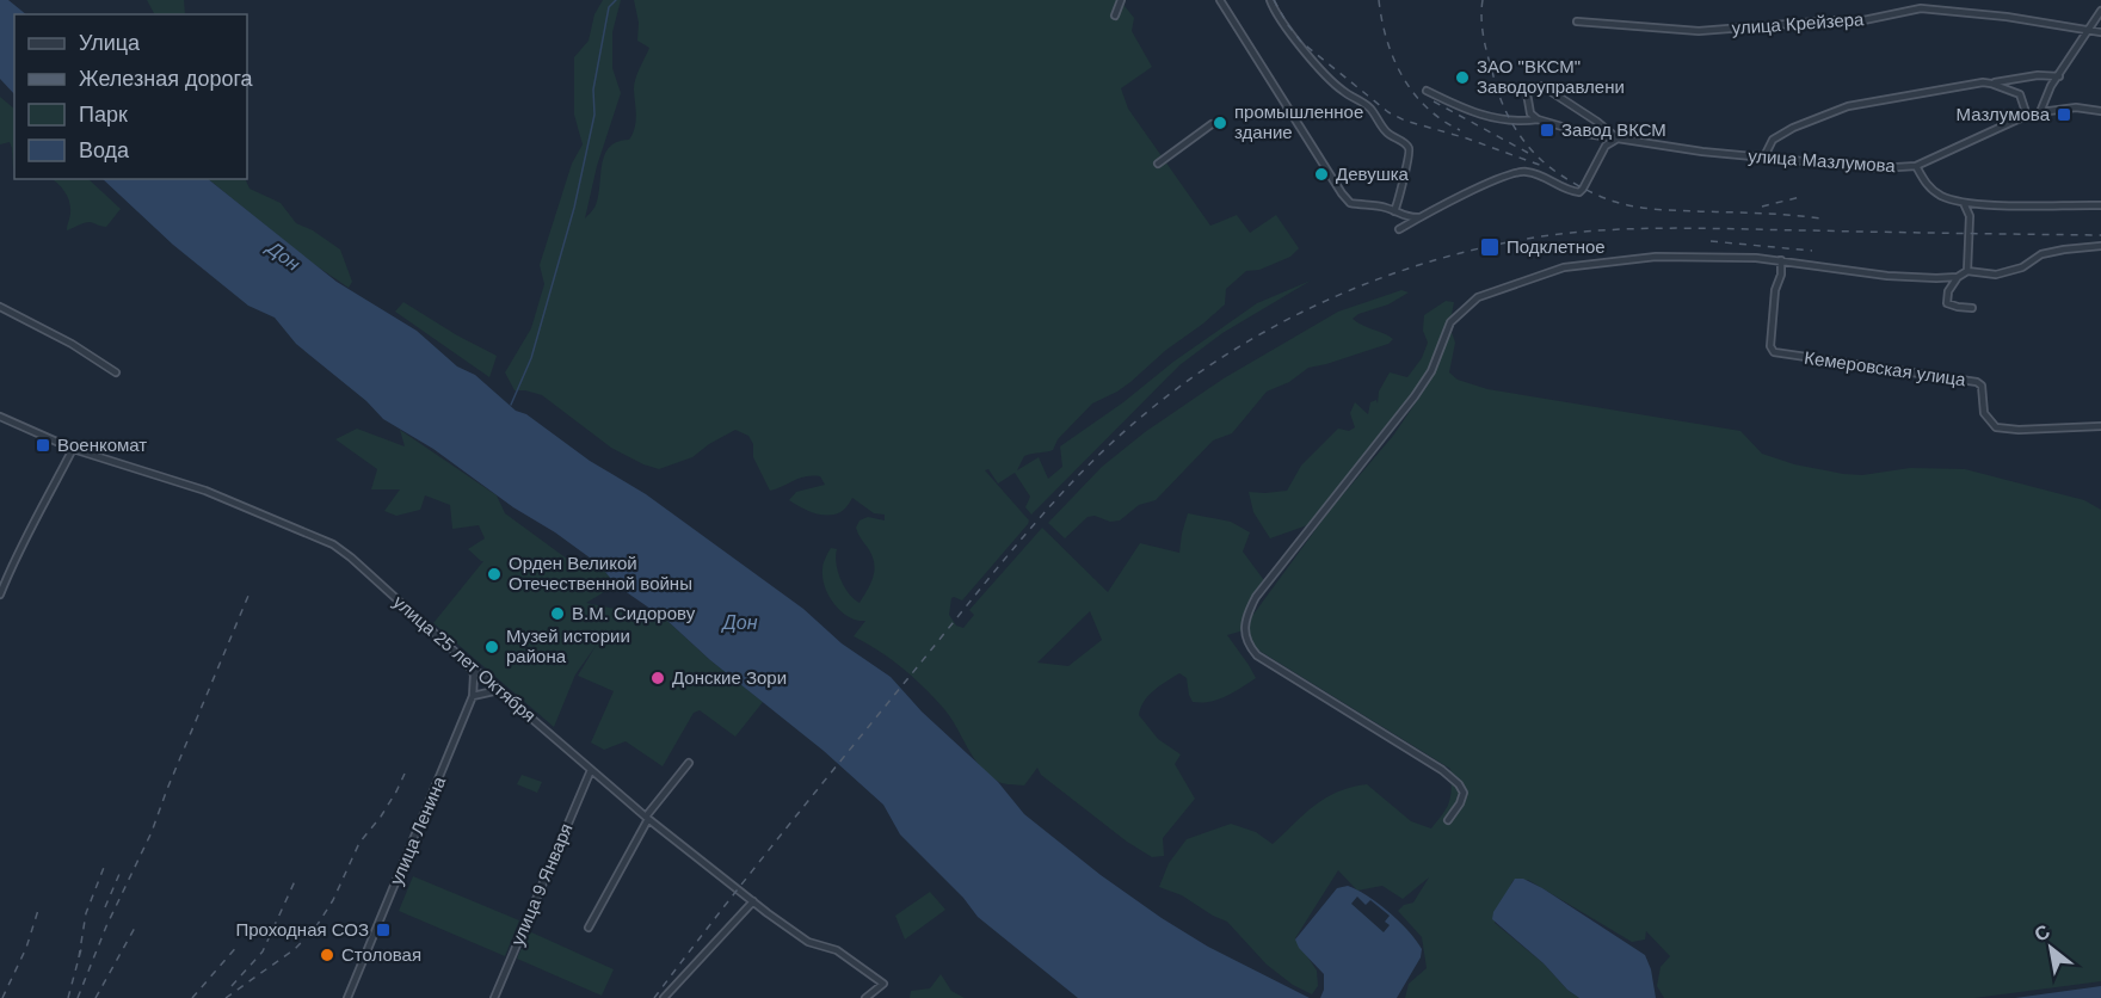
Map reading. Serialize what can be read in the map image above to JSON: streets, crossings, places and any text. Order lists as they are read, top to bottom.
{
  "streets": {
    "street": [
      "улица Крейзера",
      "улица Мазлумова",
      "Кемеровская улица",
      "улица 25 лет Октября",
      "улица Ленина",
      "улица 9 Января"
    ]
  },
  "crossings": [
    ["улица 25 лет Октября", "улица 9 Января"]
  ],
  "water": ["Дон"],
  "places": {
    "other": [
      "ЗАО \"ВКСМ\" Заводоуправлени",
      "промышленное здание",
      "Девушка",
      "Орден Великой Отечественной войны",
      "В.М. Сидорову",
      "Музей истории района",
      "Донские Зори",
      "Столовая"
    ],
    "transit": [
      "Мазлумова",
      "Завод ВКСМ",
      "Подклетное",
      "Военкомат",
      "Проходная СОЗ"
    ]
  },
  "legend": [
    "Улица",
    "Железная дорога",
    "Парк",
    "Вода"
  ],
  "north": "top left"
}
